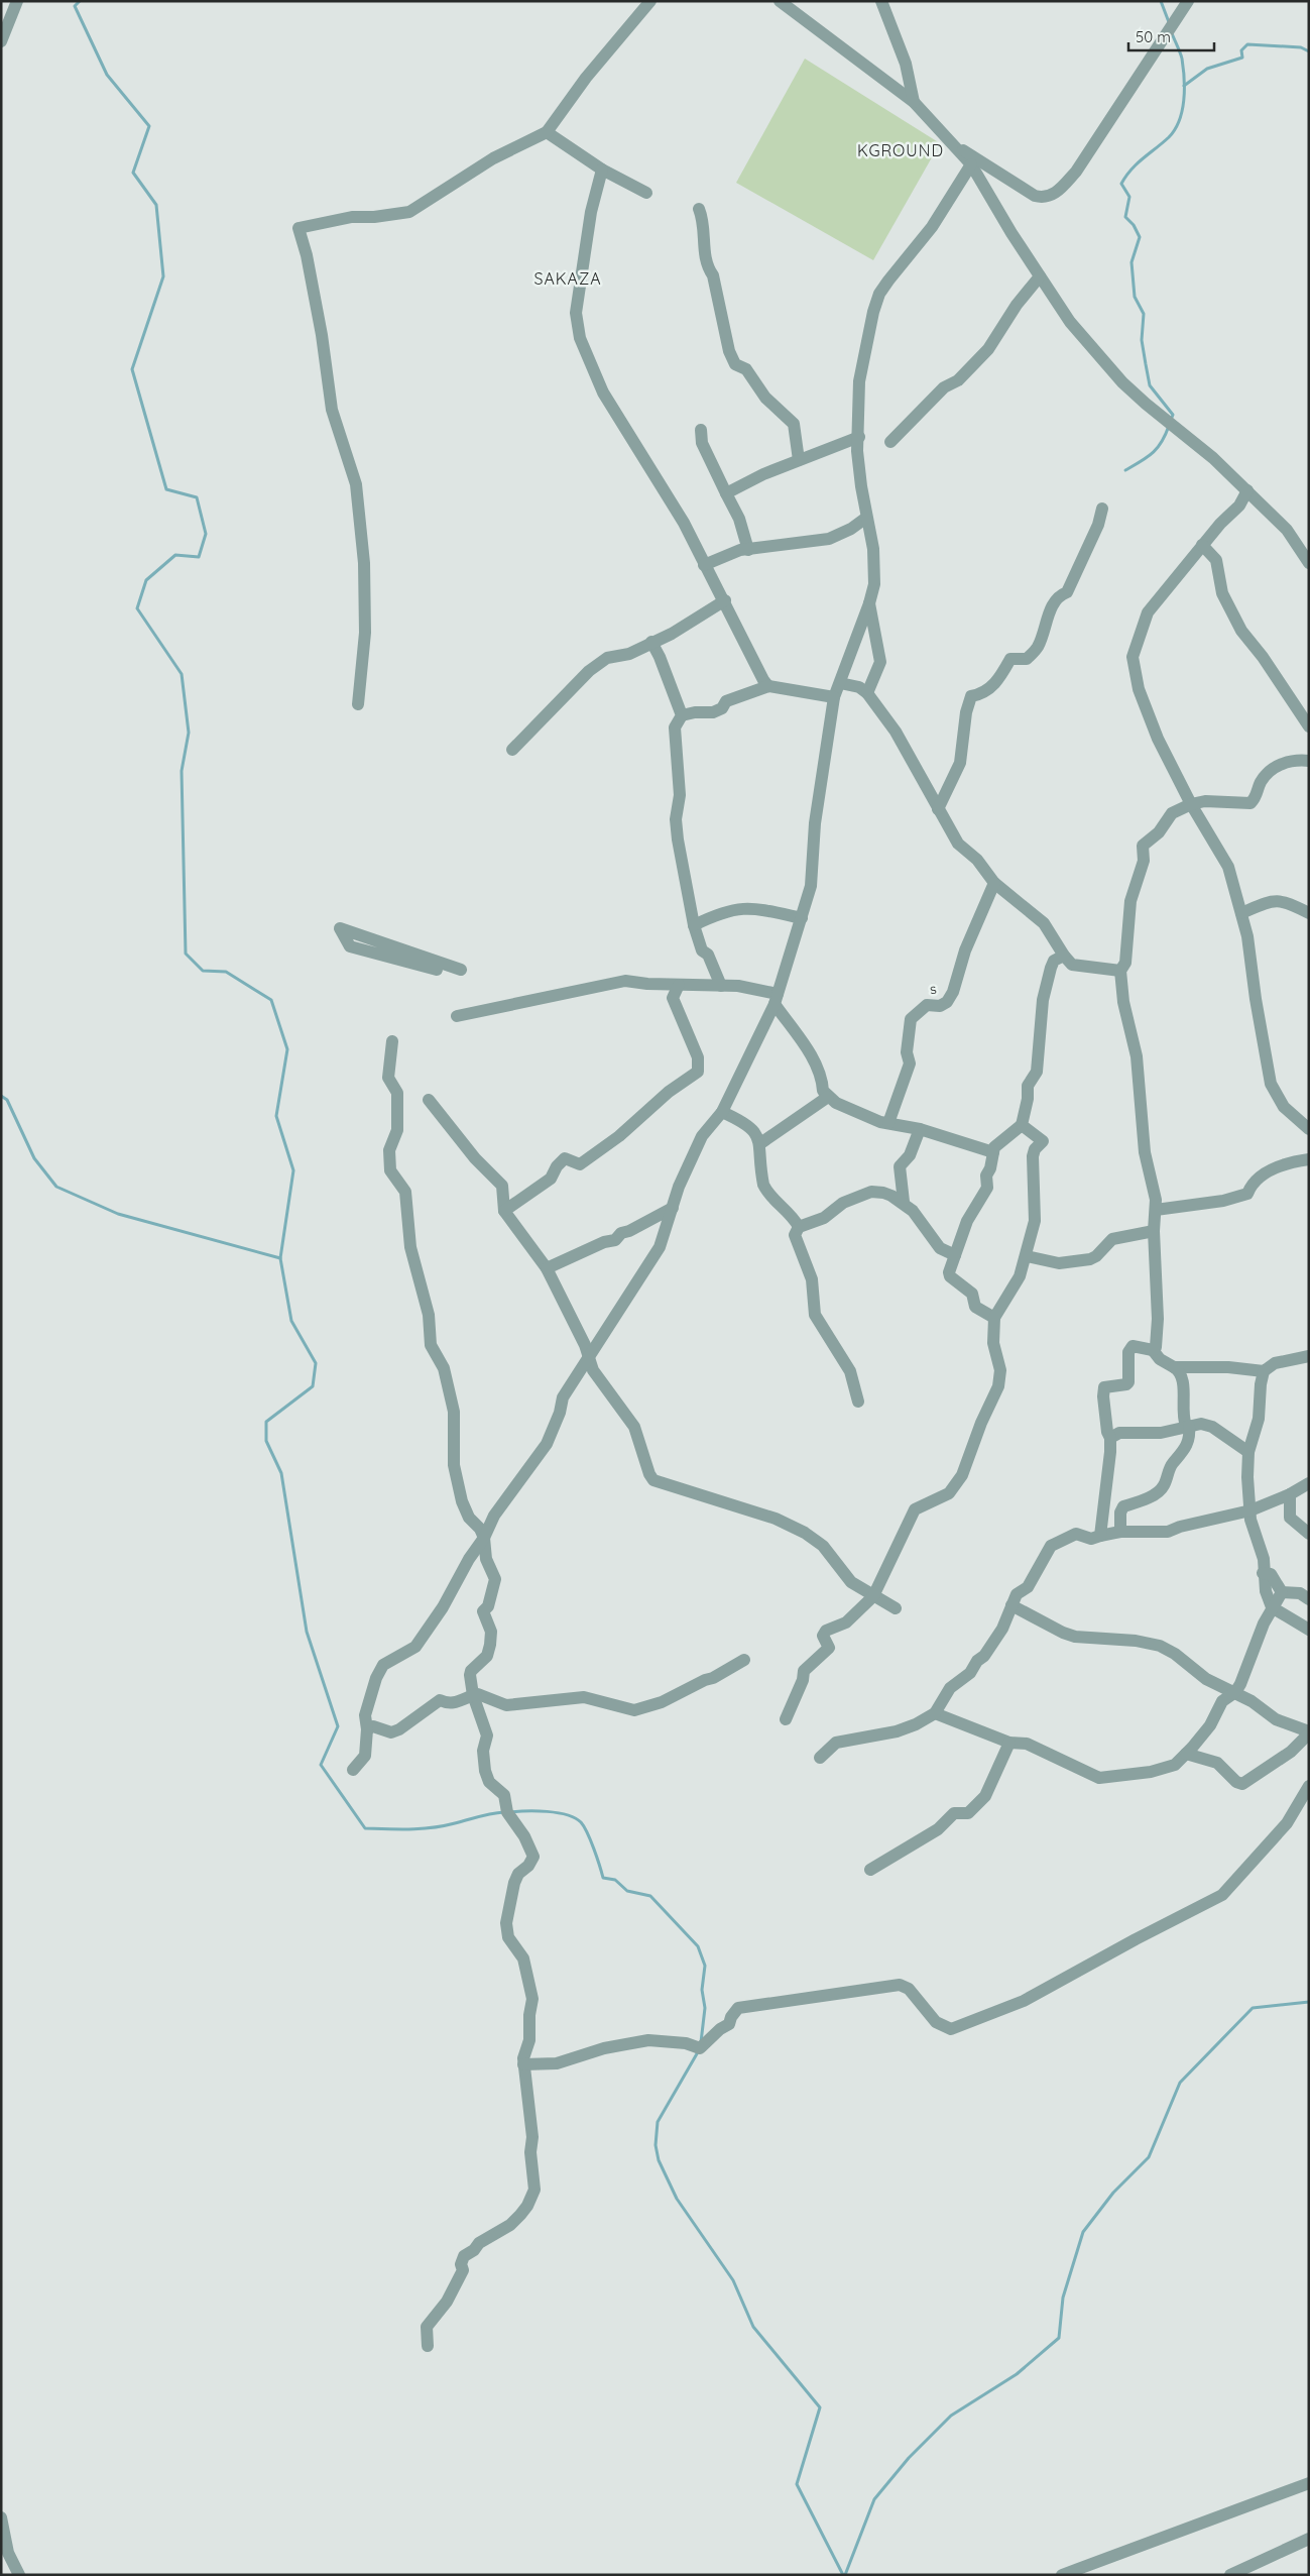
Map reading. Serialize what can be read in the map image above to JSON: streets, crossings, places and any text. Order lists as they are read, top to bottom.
{
  "streets": {
    "street": ["s"]
  },
  "districts": ["KGROUND", "SAKAZA"],
  "scale_bar": "50 m"
}
